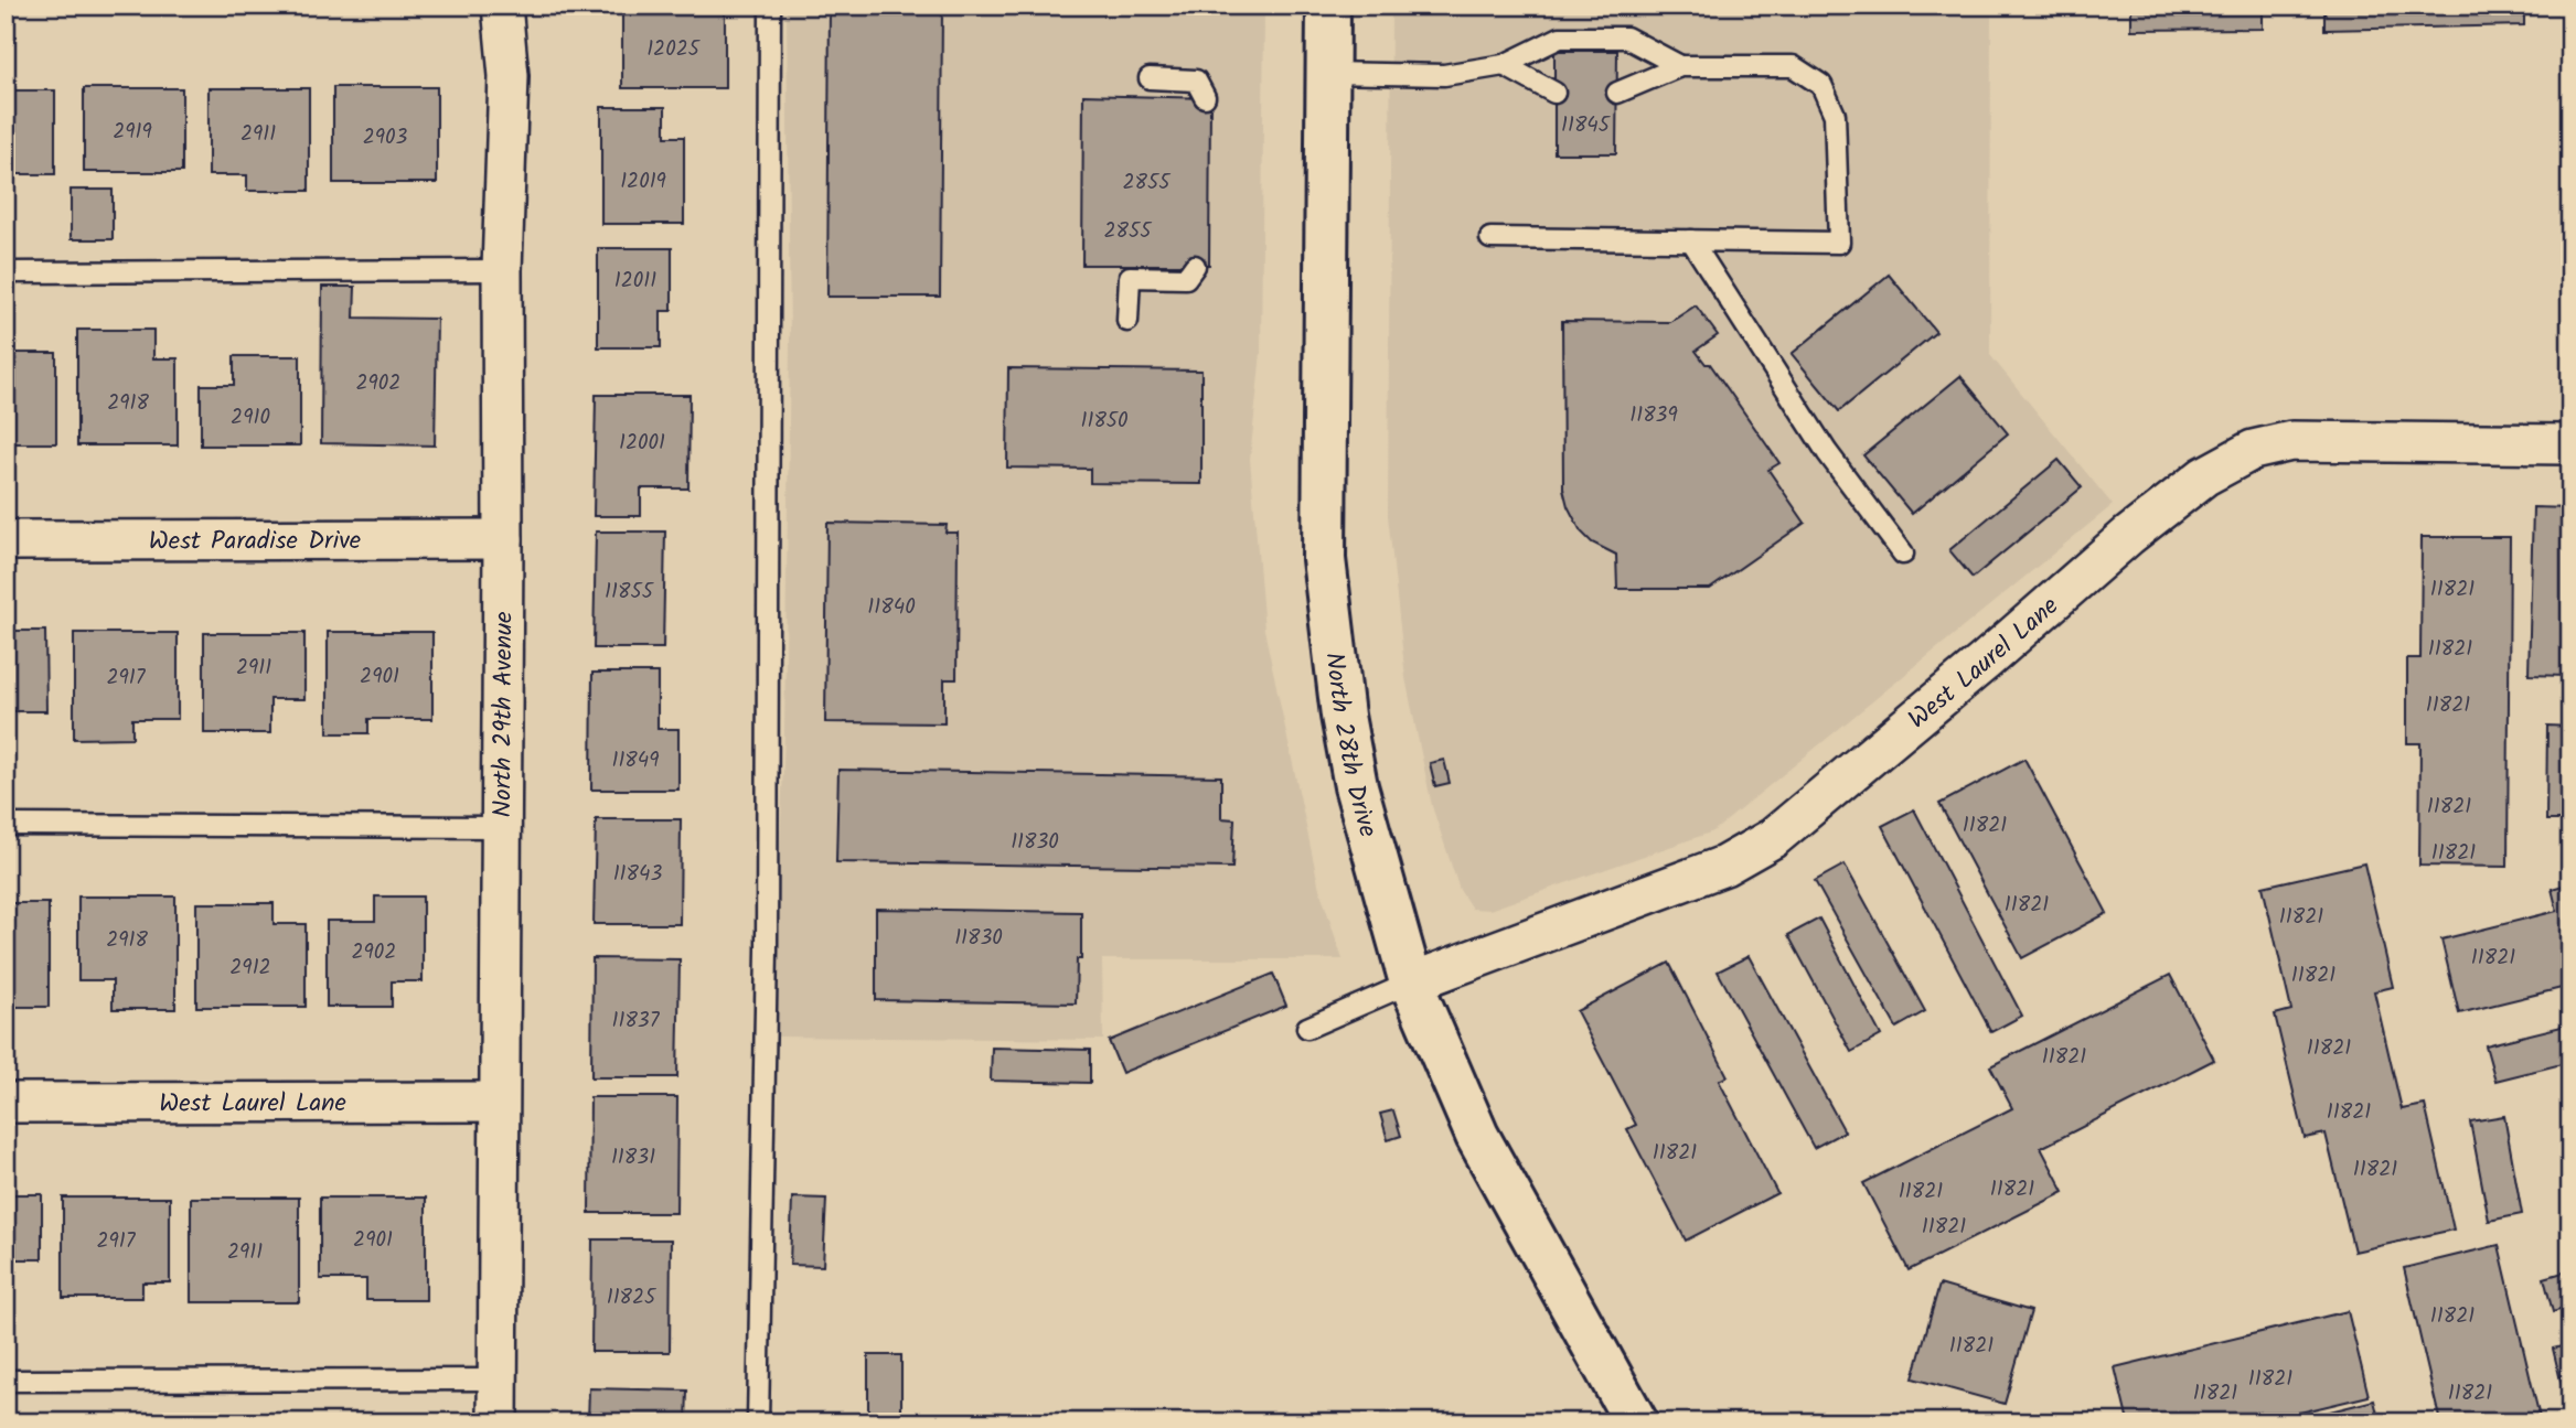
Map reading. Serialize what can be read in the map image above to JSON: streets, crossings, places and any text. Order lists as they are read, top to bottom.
{
  "streets": {
    "street": [
      "West Paradise Drive",
      "West Laurel Lane",
      "North 29th Avenue",
      "North 28th Drive"
    ]
  },
  "crossings": [
    ["West Paradise Drive", "North 29th Avenue"],
    ["West Laurel Lane", "North 29th Avenue"],
    ["West Laurel Lane", "North 28th Drive"]
  ],
  "house_numbers": [
    "12025",
    "11845",
    "2919",
    "2911",
    "2903",
    "12019",
    "2855",
    "2855",
    "12011",
    "2902",
    "2918",
    "11839",
    "2910",
    "11850",
    "12001",
    "11821",
    "11855",
    "11840",
    "11821",
    "2911",
    "2901",
    "2917",
    "11821",
    "11849",
    "11821",
    "11821",
    "11830",
    "11821",
    "11843",
    "11821",
    "11821",
    "11830",
    "2918",
    "2902",
    "11821",
    "2912",
    "11821",
    "11837",
    "11821",
    "11821",
    "11821",
    "11821",
    "11831",
    "11821",
    "11821",
    "11821",
    "11821",
    "2901",
    "2917",
    "2911",
    "11825",
    "11821",
    "11821",
    "11821",
    "11821",
    "11821"
  ]
}
